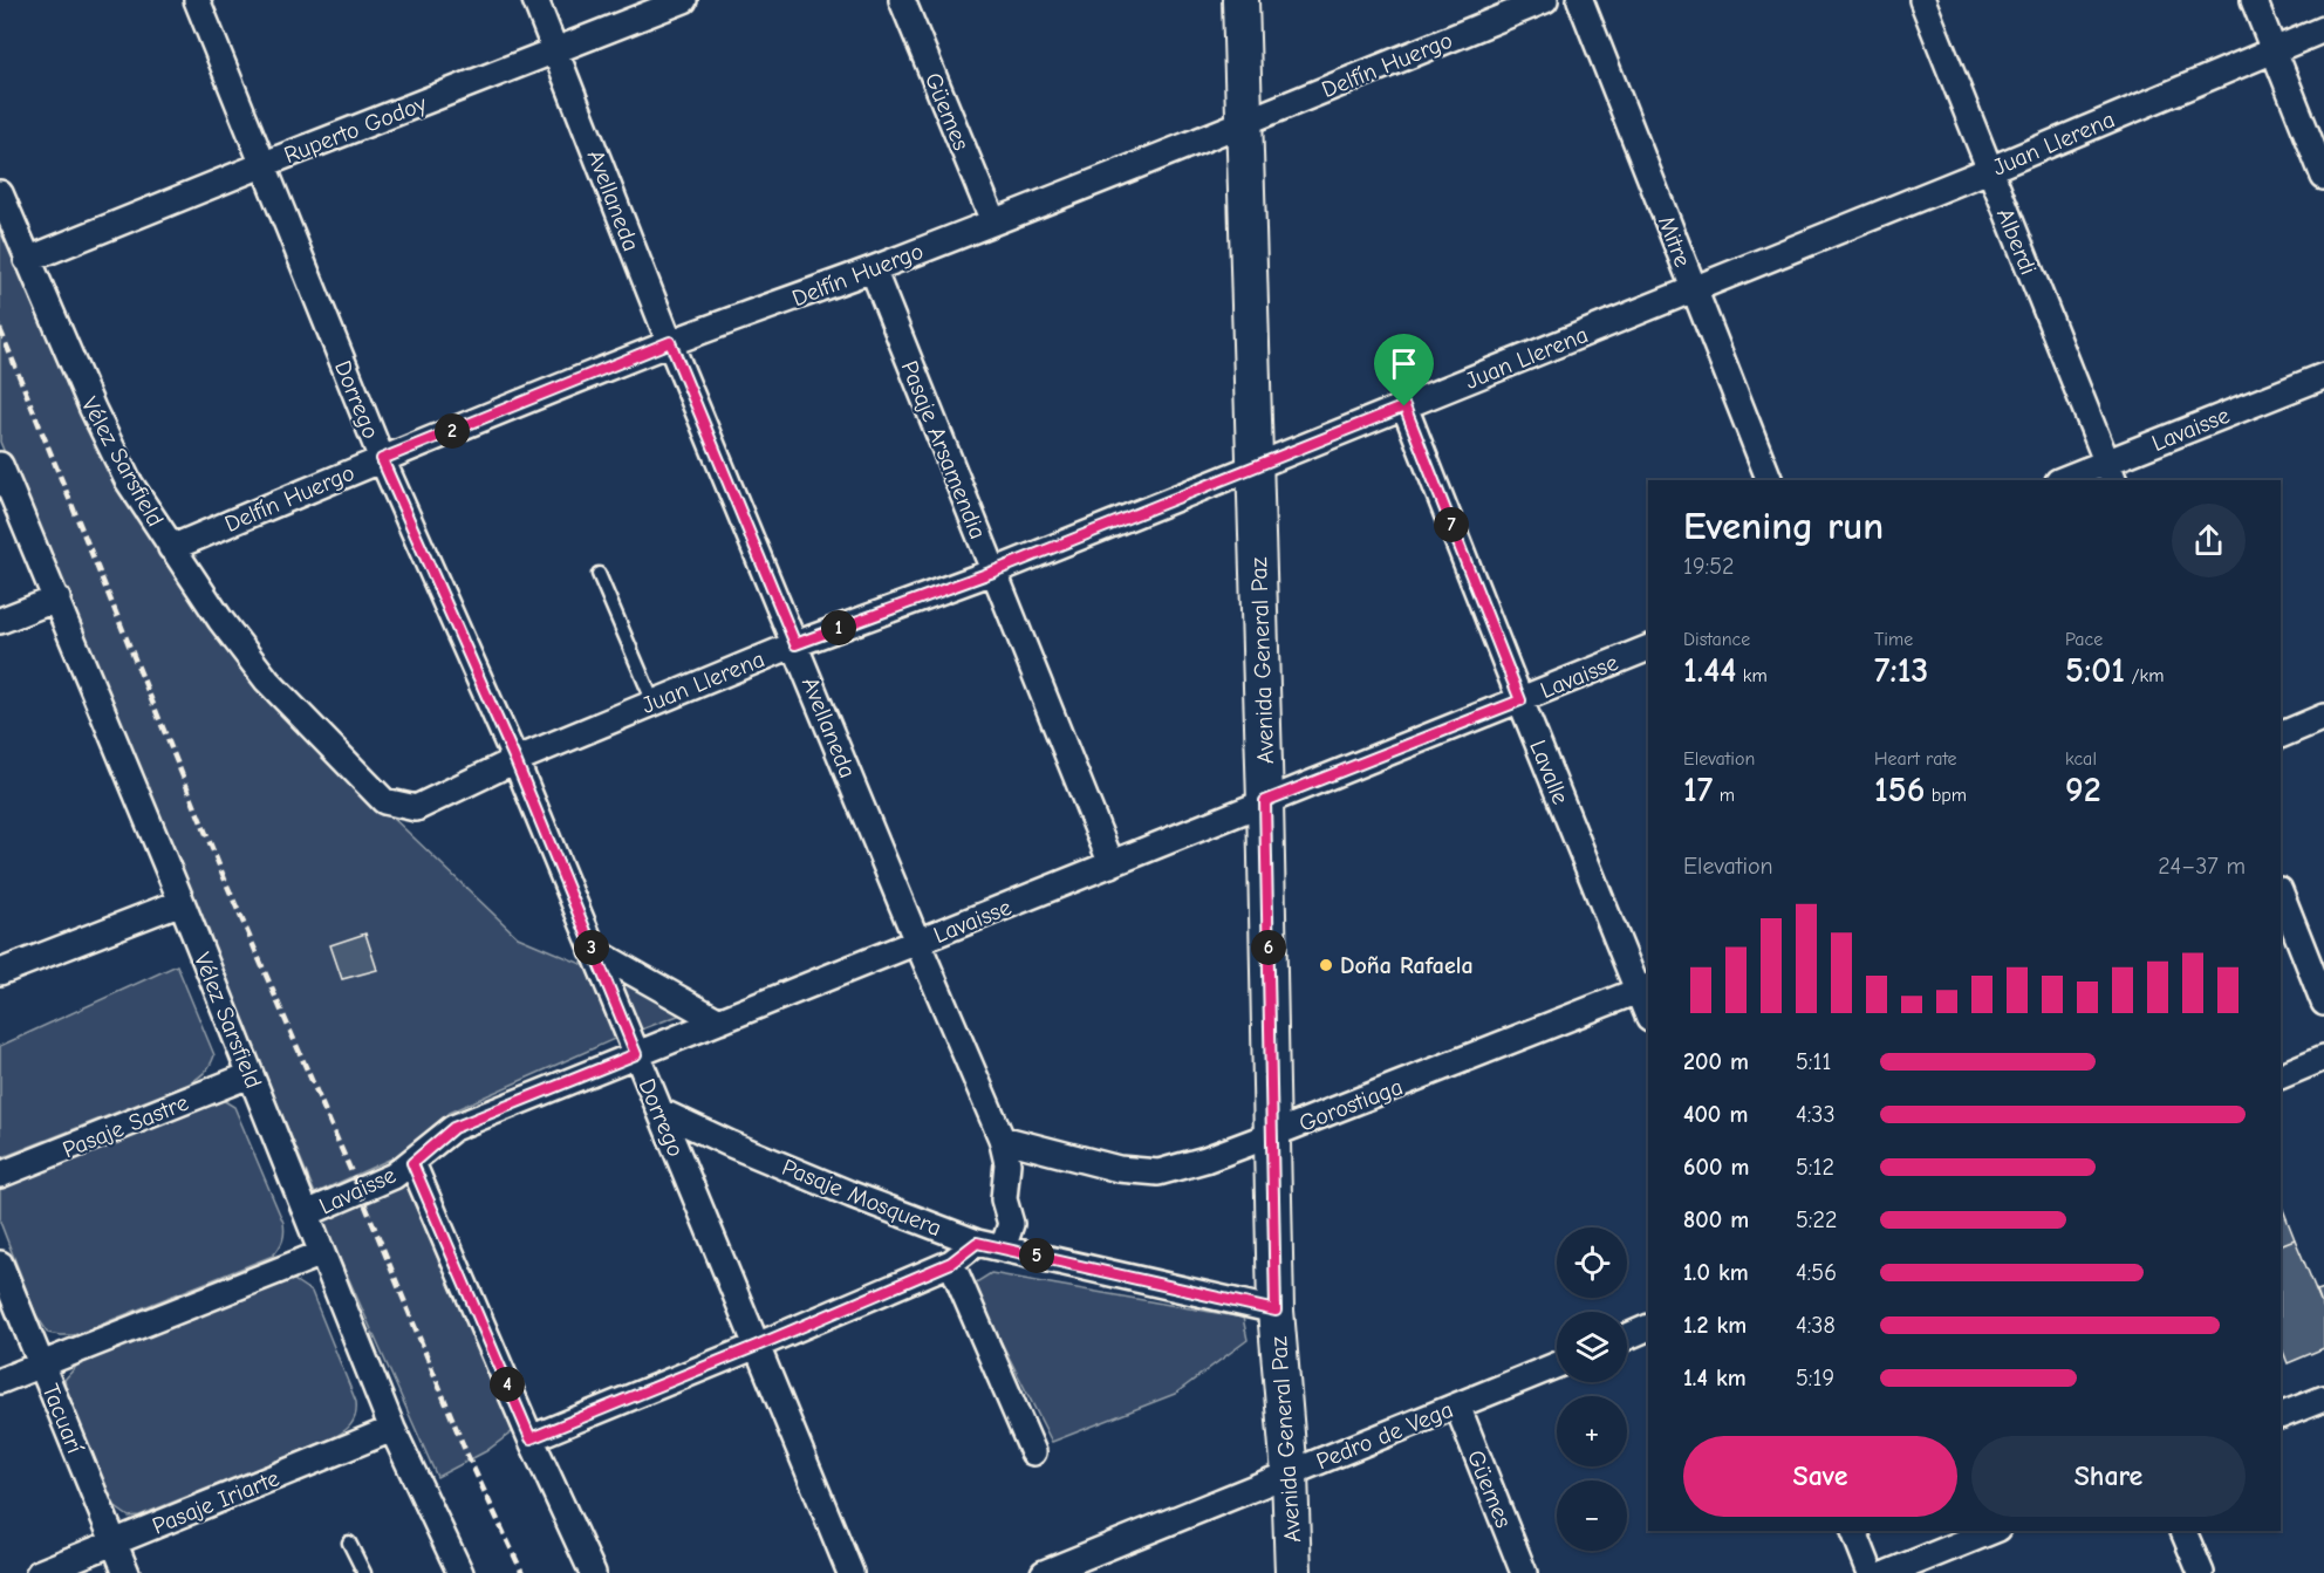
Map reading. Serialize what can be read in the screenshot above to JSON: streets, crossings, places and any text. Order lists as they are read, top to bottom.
{
  "streets": {
    "main road": ["Avenida General Paz"],
    "street": [
      "Delfín Huergo",
      "Güemes",
      "Ruperto Godoy",
      "Juan Llerena",
      "Avellaneda",
      "Mitre",
      "Alberdi",
      "Dorrego",
      "Lavaisse",
      "Pasaje Arsamendia",
      "Vélez Sarsfield",
      "Lavalle",
      "Gorostiaga",
      "Pasaje Sastre",
      "Pasaje Mosquera",
      "Tacuarí",
      "Pedro de Vega",
      "Pasaje Iriarte"
    ]
  },
  "crossings": [
    ["Delfín Huergo", "Güemes"],
    ["Delfín Huergo", "Avellaneda"],
    ["Delfín Huergo", "Dorrego"],
    ["Delfín Huergo", "Pasaje Arsamendia"],
    ["Delfín Huergo", "Vélez Sarsfield"],
    ["Delfín Huergo", "Avenida General Paz"],
    ["Güemes", "Pedro de Vega"],
    ["Ruperto Godoy", "Avellaneda"],
    ["Ruperto Godoy", "Dorrego"],
    ["Ruperto Godoy", "Vélez Sarsfield"],
    ["Juan Llerena", "Avellaneda"],
    ["Juan Llerena", "Mitre"],
    ["Juan Llerena", "Alberdi"],
    ["Juan Llerena", "Dorrego"],
    ["Juan Llerena", "Pasaje Arsamendia"],
    ["Juan Llerena", "Vélez Sarsfield"],
    ["Juan Llerena", "Avenida General Paz"],
    ["Juan Llerena", "Lavalle"],
    ["Avellaneda", "Lavaisse"],
    ["Avellaneda", "Gorostiaga"],
    ["Avellaneda", "Pasaje Mosquera"],
    ["Alberdi", "Lavaisse"],
    ["Dorrego", "Lavaisse"],
    ["Dorrego", "Pasaje Mosquera"],
    ["Lavaisse", "Pasaje Arsamendia"],
    ["Lavaisse", "Vélez Sarsfield"],
    ["Lavaisse", "Avenida General Paz"],
    ["Lavaisse", "Lavalle"],
    ["Lavaisse", "Tacuarí"],
    ["Vélez Sarsfield", "Pasaje Sastre"],
    ["Vélez Sarsfield", "Pasaje Iriarte"],
    ["Avenida General Paz", "Gorostiaga"],
    ["Avenida General Paz", "Pasaje Mosquera"],
    ["Avenida General Paz", "Pedro de Vega"],
    ["Lavalle", "Gorostiaga"],
    ["Tacuarí", "Pasaje Iriarte"]
  ],
  "places": ["Doña Rafaela"],
  "page": {
    "pins": [
      "2",
      "7",
      "1",
      "3",
      "6",
      "5",
      "4"
    ],
    "heading": ["Evening run", "19:52"],
    "stats": [
      ["Distance", "1.44 km"],
      ["Time", "7:13"],
      ["Pace", "5:01 /km"],
      ["Elevation", "17 m"],
      ["Heart rate", "156 bpm"],
      ["kcal", "92"]
    ],
    "chart": ["Elevation", "24–37 m"],
    "list": [
      {
        "name": "200 m",
        "note": "5:11"
      },
      {
        "name": "400 m",
        "note": "4:33"
      },
      {
        "name": "600 m",
        "note": "5:12"
      },
      {
        "name": "800 m",
        "note": "5:22"
      },
      {
        "name": "1.0 km",
        "note": "4:56"
      },
      {
        "name": "1.2 km",
        "note": "4:38"
      },
      {
        "name": "1.4 km",
        "note": "5:19"
      }
    ],
    "map_buttons": ["+", "−"],
    "buttons": ["Save", "Share"]
  }
}
